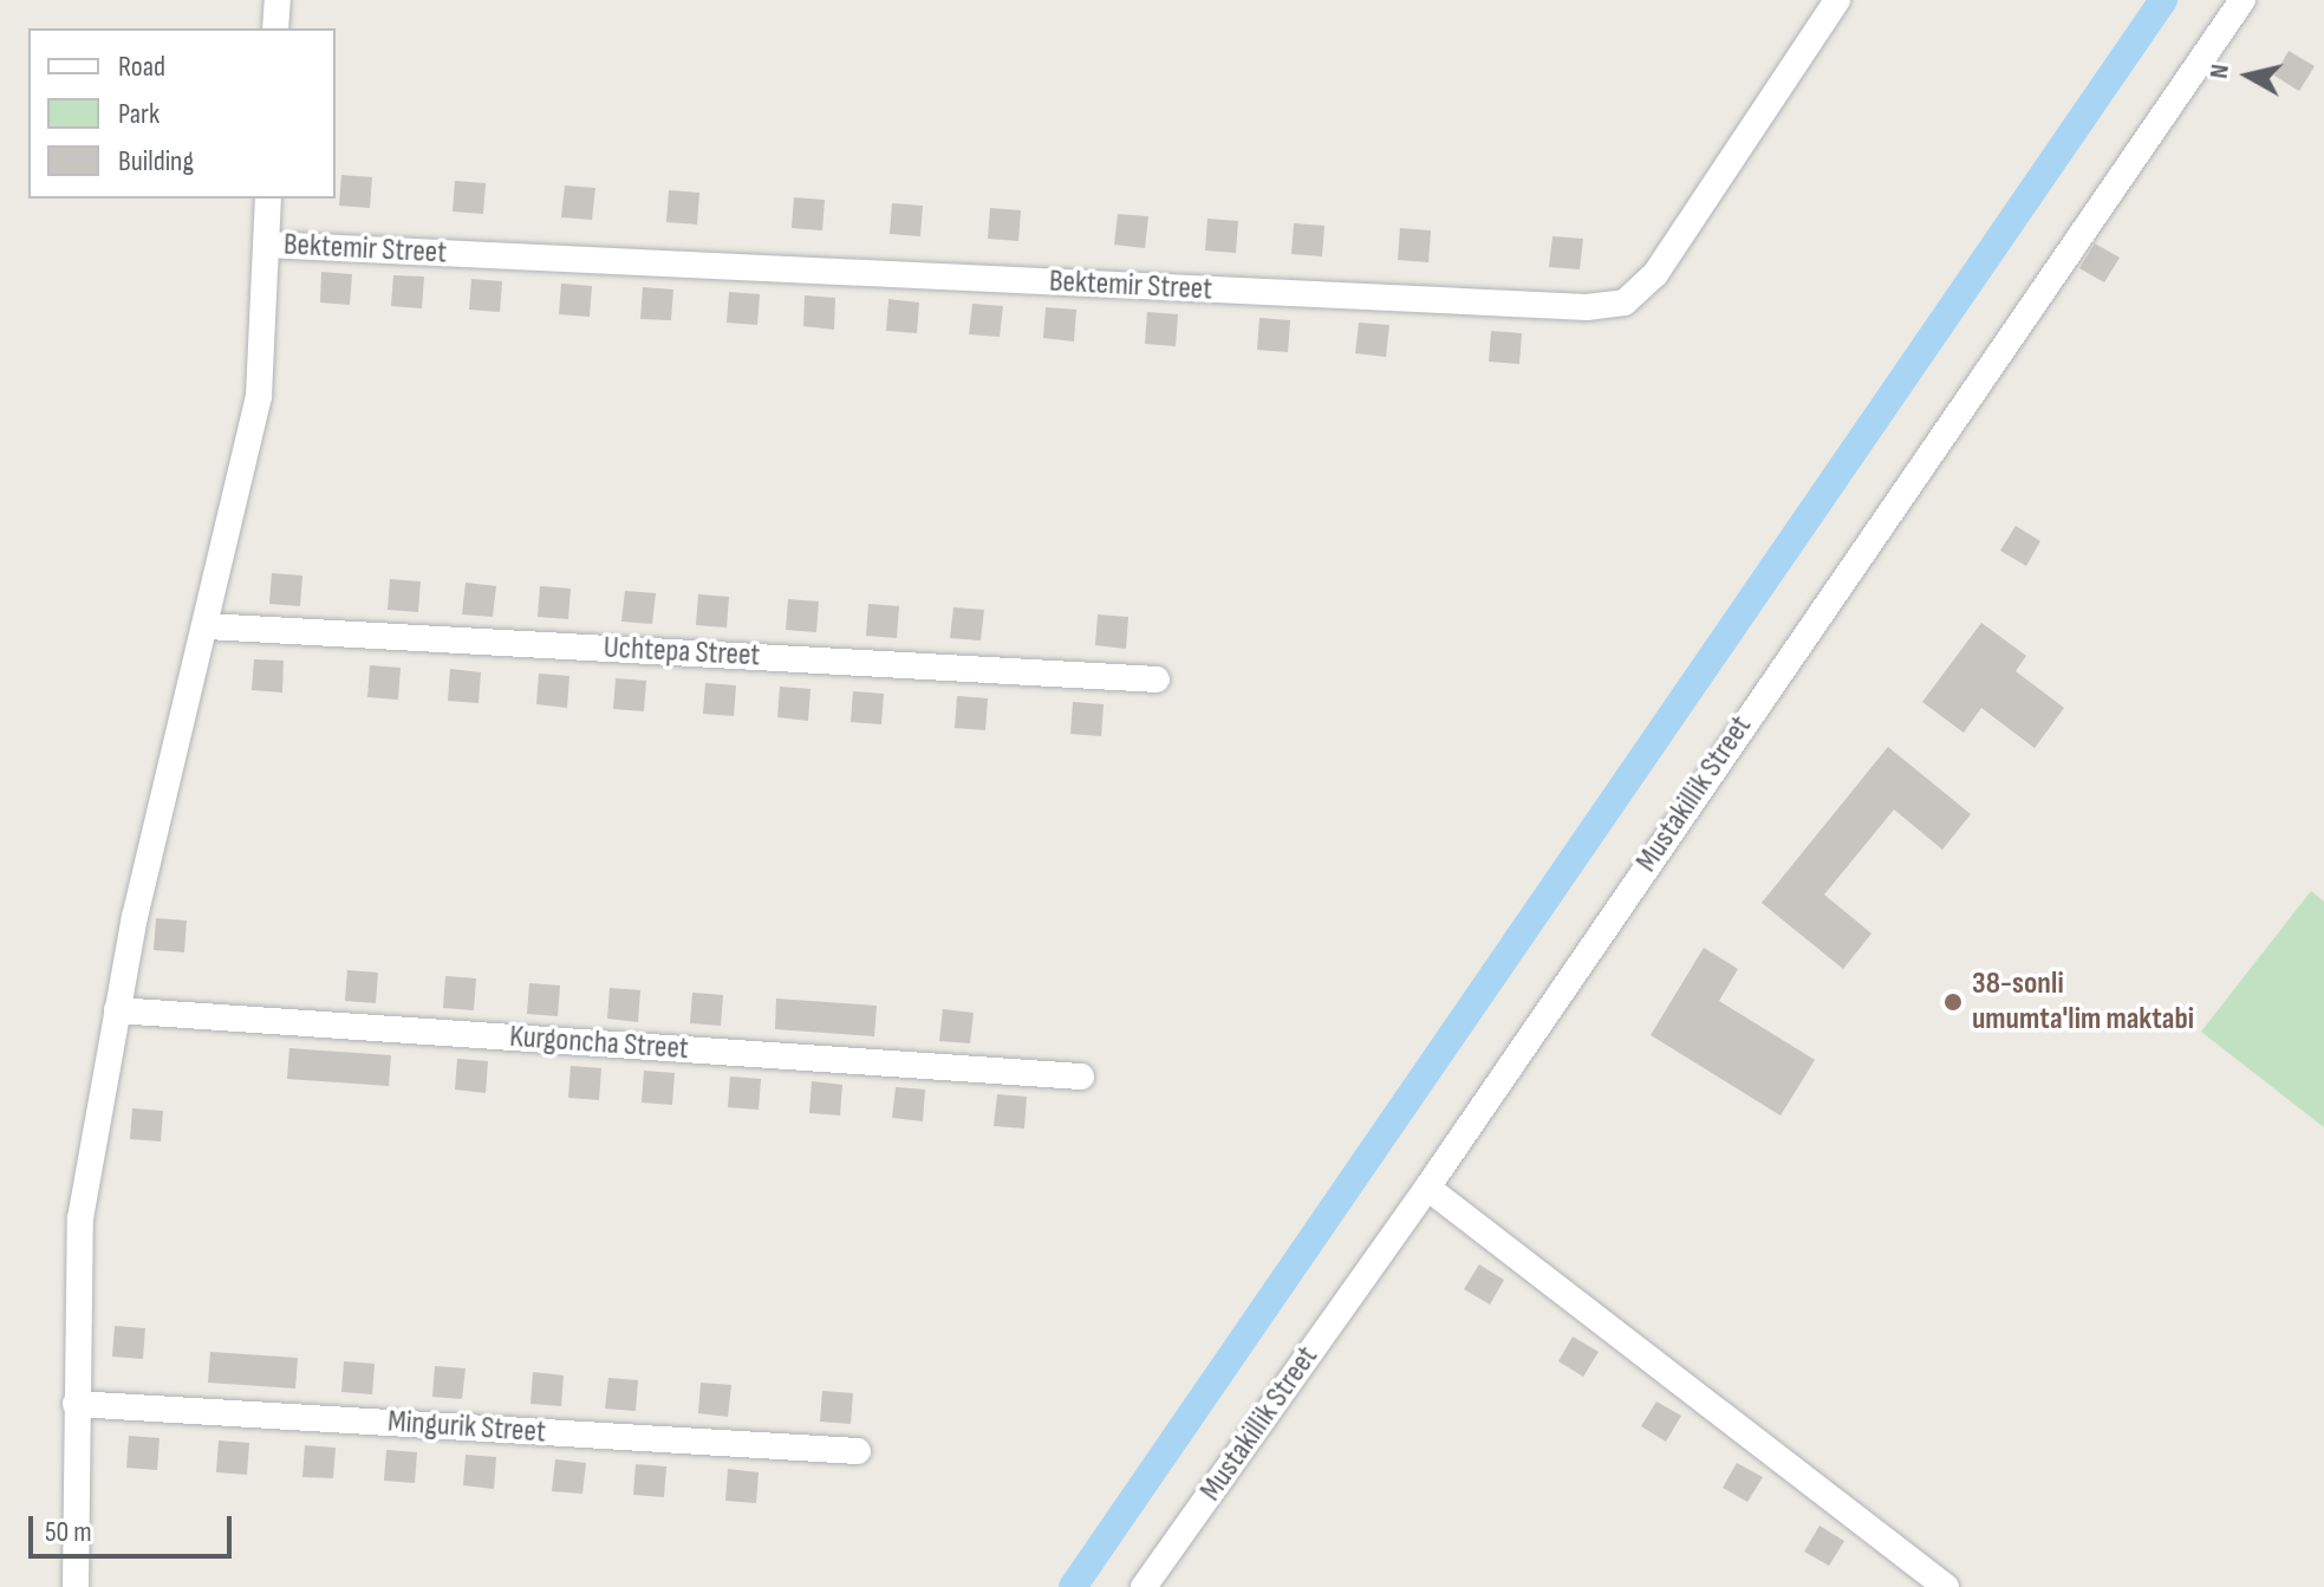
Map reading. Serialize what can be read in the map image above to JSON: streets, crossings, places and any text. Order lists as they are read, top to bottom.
{
  "streets": {
    "street": [
      "Bektemir Street",
      "Uchtepa Street",
      "Mustakillik Street",
      "Kurgoncha Street",
      "Mingurik Street"
    ]
  },
  "places": ["38-sonli umumta'lim maktabi"],
  "legend": ["Road", "Park", "Building"],
  "scale_bar": "50 m",
  "north": "left"
}
